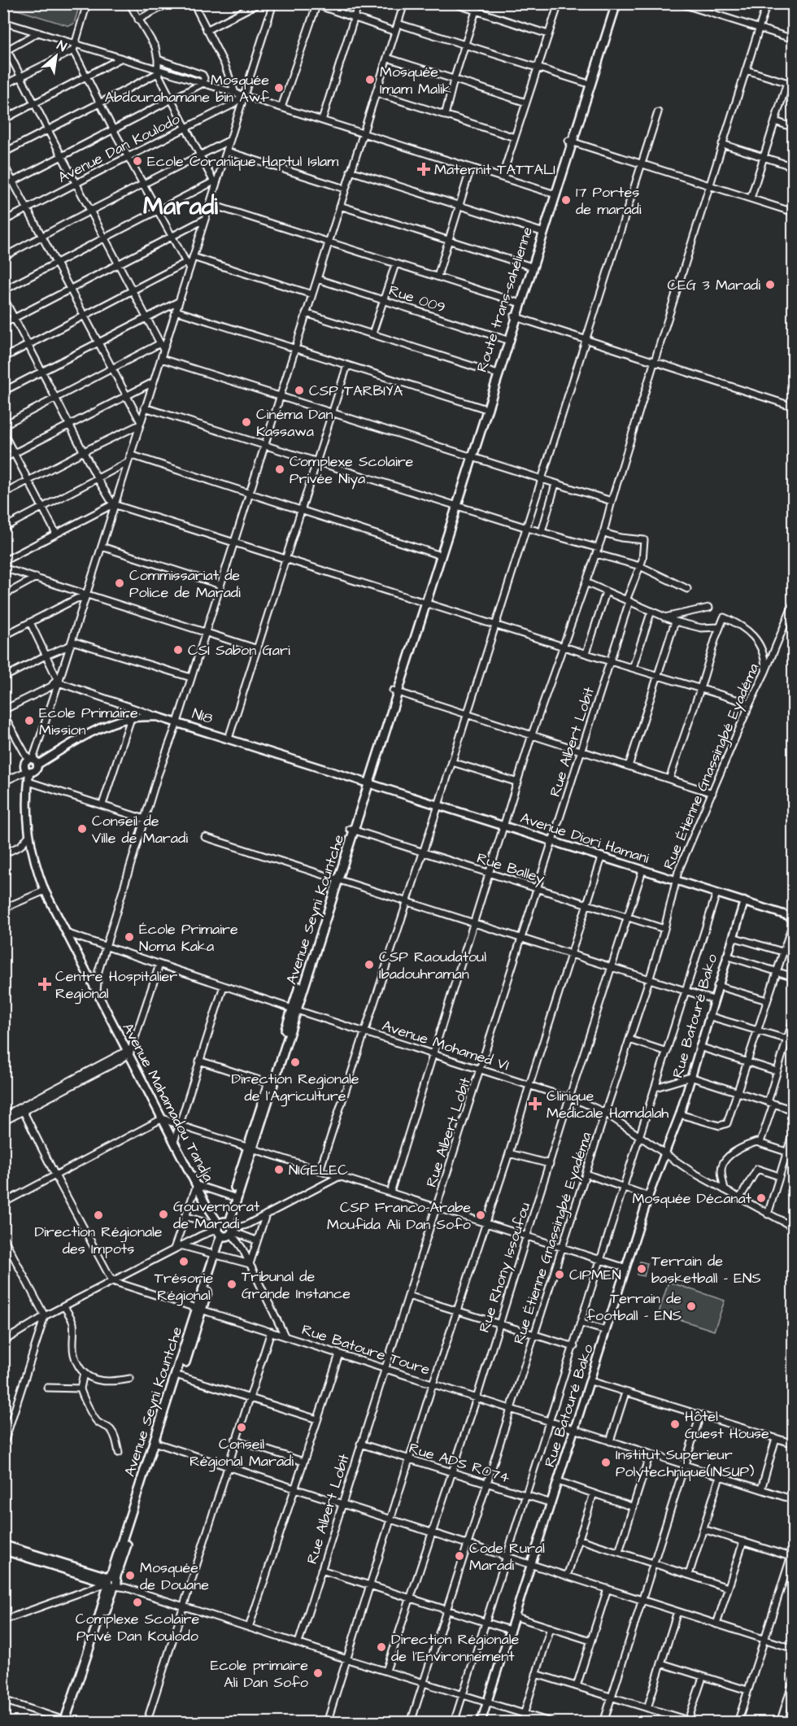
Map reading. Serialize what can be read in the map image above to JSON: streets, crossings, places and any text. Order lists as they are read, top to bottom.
{
  "streets": {
    "highway": ["Route trans-sahélienne", "Avenue Seyni Kountche"],
    "main road": [
      "N18",
      "Avenue Diori Hamani",
      "Rue Batouré Bako",
      "Avenue Mahamadou Tandja"
    ],
    "street": [
      "Avenue Dan Koulodo",
      "Rue 009",
      "Rue Albert Lobit",
      "Rue Étienne Gnassingbé Eyadéma",
      "Rue Balley",
      "Avenue Mohamed VI",
      "Rue Rhony Issoufou",
      "Rue Batoure Toure",
      "Rue ADS R074"
    ]
  },
  "crossings": [
    ["Rue 009", "Route trans-sahélienne"],
    ["Route trans-sahélienne", "Avenue Seyni Kountche"],
    ["N18", "Avenue Diori Hamani"],
    ["N18", "Avenue Seyni Kountche"],
    ["N18", "Avenue Mahamadou Tandja"],
    ["Rue Albert Lobit", "Avenue Diori Hamani"],
    ["Rue Albert Lobit", "Rue Balley"],
    ["Rue Albert Lobit", "Avenue Mohamed VI"],
    ["Rue Albert Lobit", "Rue Batoure Toure"],
    ["Rue Albert Lobit", "Rue ADS R074"],
    ["Rue Étienne Gnassingbé Eyadéma", "Avenue Diori Hamani"],
    ["Rue Étienne Gnassingbé Eyadéma", "Rue Balley"],
    ["Rue Étienne Gnassingbé Eyadéma", "Avenue Mohamed VI"],
    ["Rue Étienne Gnassingbé Eyadéma", "Rue Batoure Toure"],
    ["Rue Étienne Gnassingbé Eyadéma", "Rue ADS R074"],
    ["Avenue Diori Hamani", "Avenue Seyni Kountche"],
    ["Avenue Diori Hamani", "Rue Batouré Bako"],
    ["Avenue Diori Hamani", "Rue Rhony Issoufou"],
    ["Rue Balley", "Avenue Seyni Kountche"],
    ["Rue Balley", "Rue Rhony Issoufou"],
    ["Avenue Seyni Kountche", "Avenue Mohamed VI"],
    ["Avenue Seyni Kountche", "Avenue Mahamadou Tandja"],
    ["Avenue Seyni Kountche", "Rue Batoure Toure"],
    ["Rue Batouré Bako", "Avenue Mohamed VI"],
    ["Rue Batouré Bako", "Rue Batoure Toure"],
    ["Rue Batouré Bako", "Rue ADS R074"],
    ["Avenue Mohamed VI", "Avenue Mahamadou Tandja"],
    ["Avenue Mohamed VI", "Rue Rhony Issoufou"],
    ["Rue Rhony Issoufou", "Rue Batoure Toure"],
    ["Rue Rhony Issoufou", "Rue ADS R074"]
  ],
  "districts": ["Maradi"],
  "places": {
    "other": [
      "Mosquée Imam Malik",
      "Mosquée Abdourahamane bin Awf",
      "Ecole Coranique Haptul Islam",
      "17 Portes de maradi",
      "CEG 3 Maradi",
      "CSP TARBIYA",
      "Cinéma Dan Kassawa",
      "Complexe Scolaire Privée Niya",
      "Commissariat de Police de Maradi",
      "CSI Sabon Gari",
      "Ecole Primaire Mission",
      "Conseil de Ville de Maradi",
      "École Primaire Noma Kaka",
      "CSP Raoudatoul Ibadouhraman",
      "Direction Regionale de l'Agriculture",
      "NIGELEC",
      "Mosquée Décanat",
      "Gouvernorat de Maradi",
      "Direction Régionale des Impots",
      "CSP Franco-Arabe Moufida Ali Dan Sofo",
      "Trésorie Régional",
      "Terrain de basketball - ENS",
      "CIPMEN",
      "Tribunal de Grande Instance",
      "Terrain de football - ENS",
      "Hôtel Guest House",
      "Conseil Régional Maradi",
      "Institut Superieur Polytechnique(INSUP)",
      "Code Rural Maradi",
      "Mosquée de Douane",
      "Complexe Scolaire Privé Dan Koulodo",
      "Direction Régionale de l'Environnement",
      "Ecole primaire Ali Dan Sofo"
    ],
    "health": ["Maternit TATTALI", "Centre Hospitalier Regional", "Clinique Medicale Hamdalah"]
  },
  "north": "top right"
}
